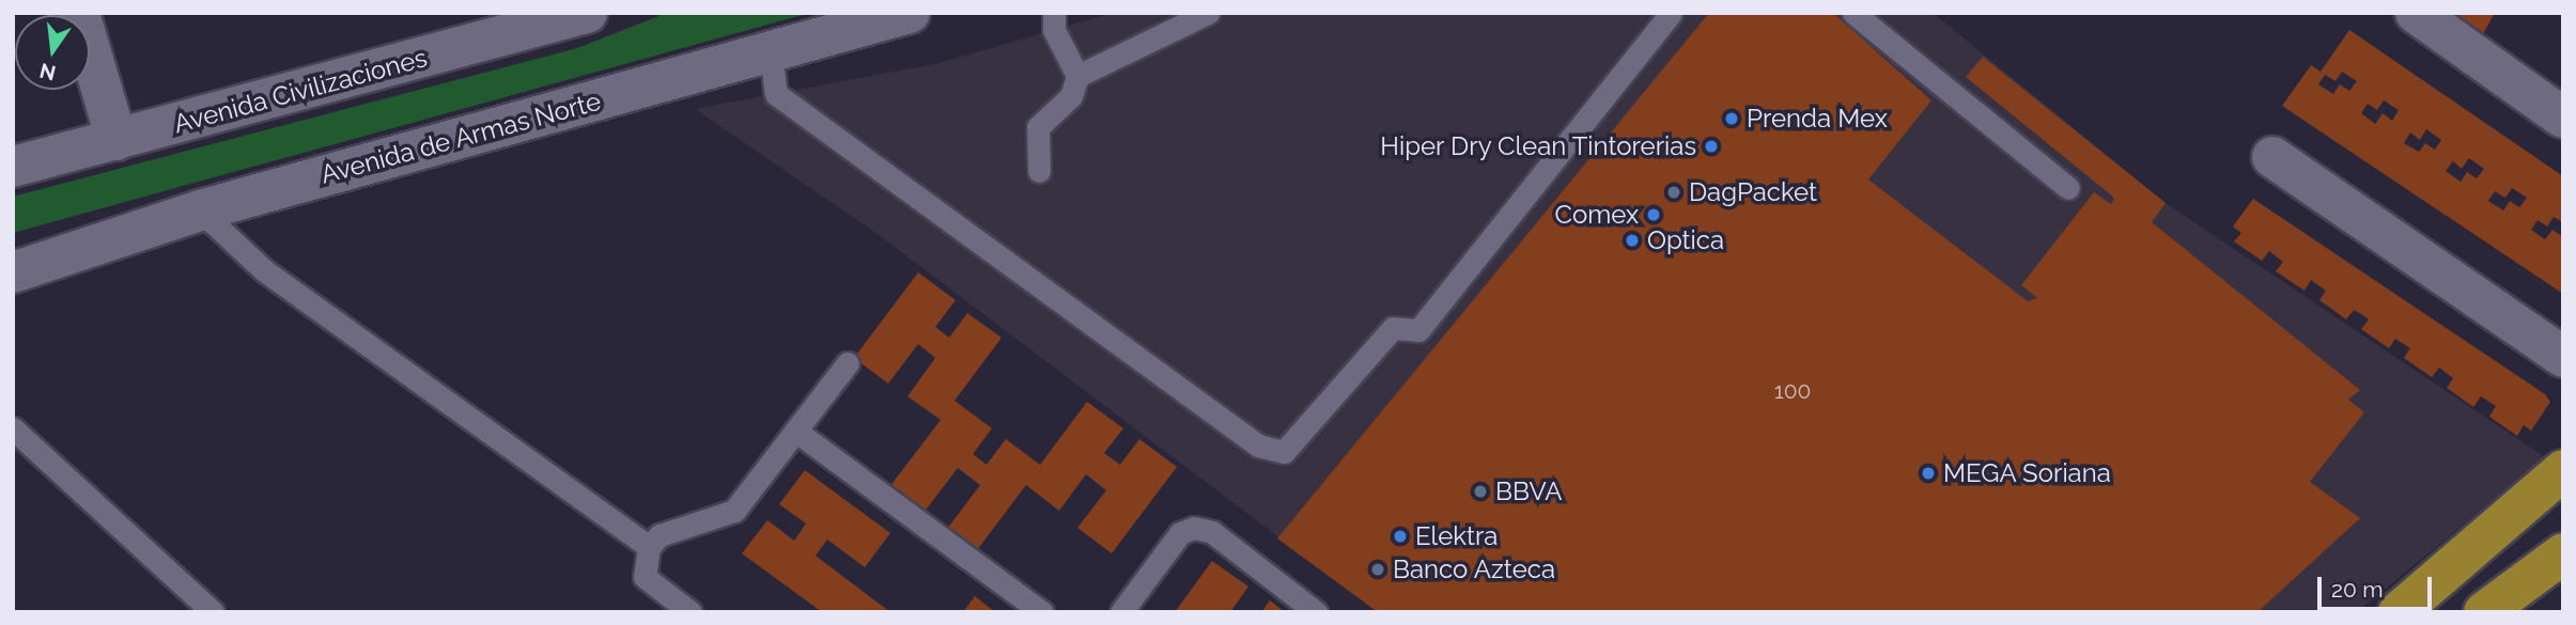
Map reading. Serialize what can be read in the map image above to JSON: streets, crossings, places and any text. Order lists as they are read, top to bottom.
{
  "streets": {
    "main road": ["Avenida Civilizaciones", "Avenida de Armas Norte"]
  },
  "places": [
    "Prenda Mex",
    "Hiper Dry Clean Tintorerias",
    "DagPacket",
    "Comex",
    "Optica",
    "MEGA Soriana",
    "BBVA",
    "Elektra",
    "Banco Azteca"
  ],
  "house_numbers": ["100"],
  "scale_bar": "20 m",
  "north": "bottom"
}
